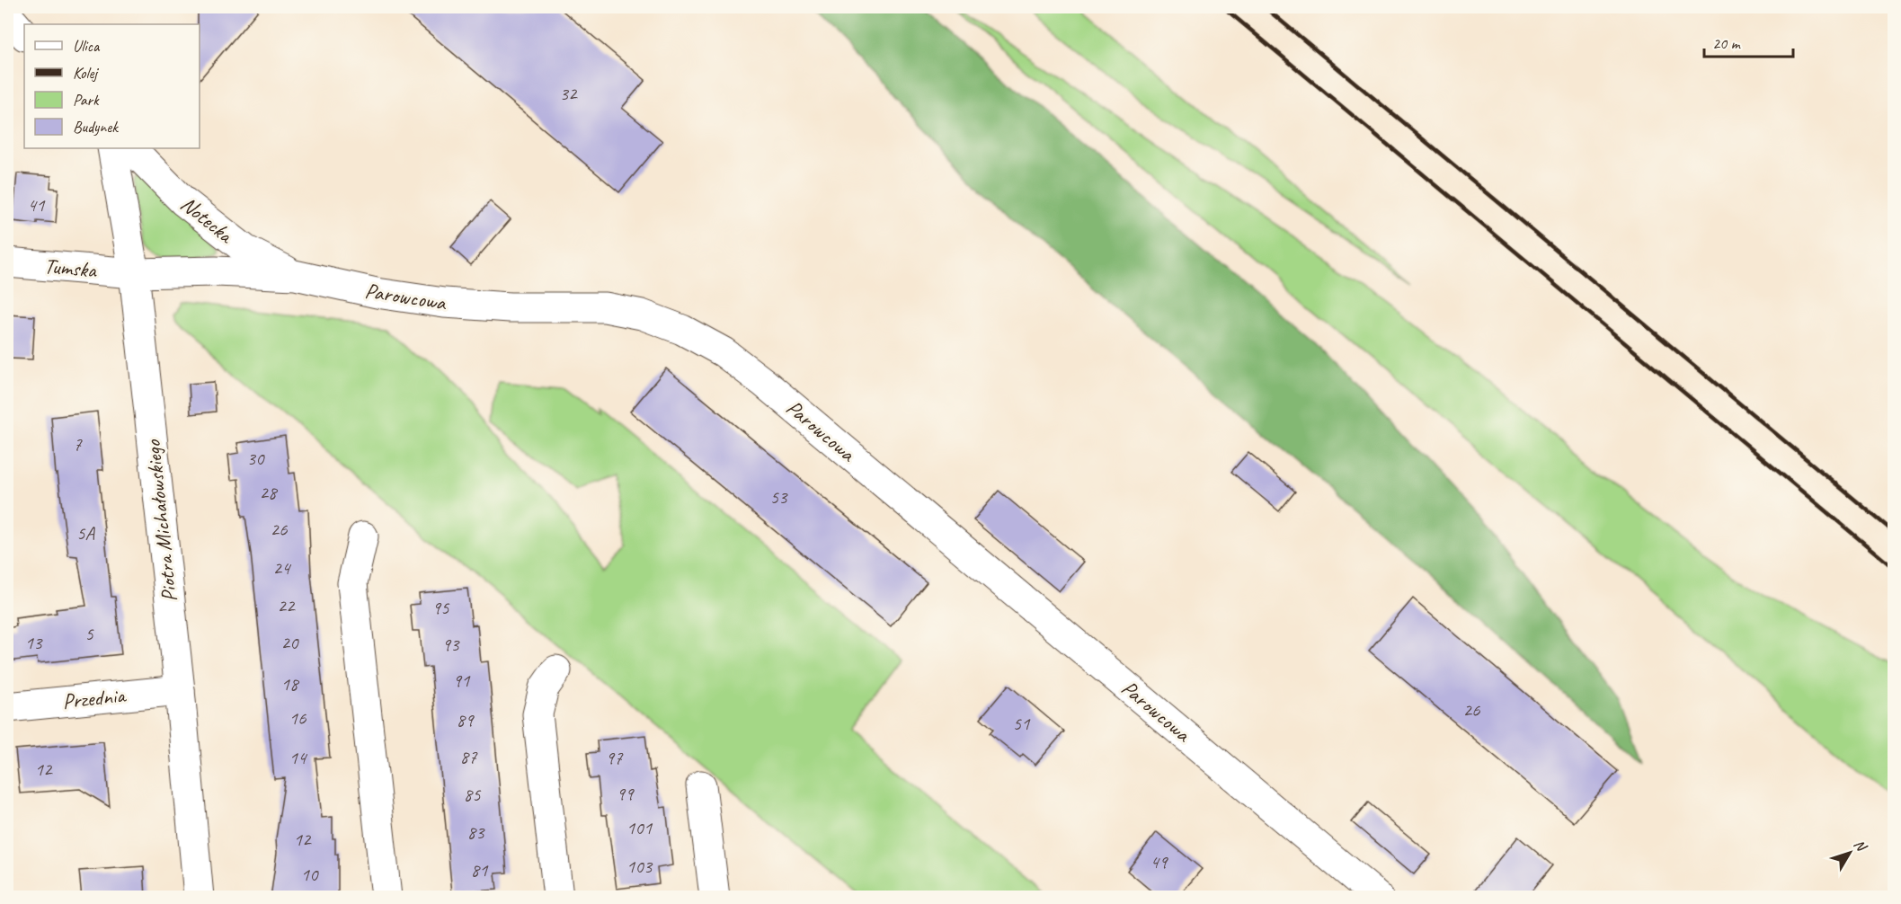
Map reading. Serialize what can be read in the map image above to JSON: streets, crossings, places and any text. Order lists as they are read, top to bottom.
{
  "streets": {
    "street": [
      "Notecka",
      "Tumska",
      "Parowcowa",
      "Piotra Michałowskiego",
      "Przednia"
    ]
  },
  "crossings": [
    ["Notecka", "Parowcowa"],
    ["Tumska", "Parowcowa"],
    ["Tumska", "Piotra Michałowskiego"],
    ["Parowcowa", "Piotra Michałowskiego"],
    ["Piotra Michałowskiego", "Przednia"]
  ],
  "house_numbers": [
    "32",
    "41",
    "7",
    "30",
    "28",
    "53",
    "26",
    "5A",
    "24",
    "22",
    "95",
    "5",
    "13",
    "20",
    "93",
    "91",
    "18",
    "26",
    "16",
    "89",
    "51",
    "87",
    "14",
    "97",
    "12",
    "99",
    "85",
    "101",
    "83",
    "12",
    "49",
    "103",
    "81",
    "10"
  ],
  "legend": [
    "Ulica",
    "Kolej",
    "Park",
    "Budynek"
  ],
  "scale_bar": "20 m",
  "north": "top right"
}
